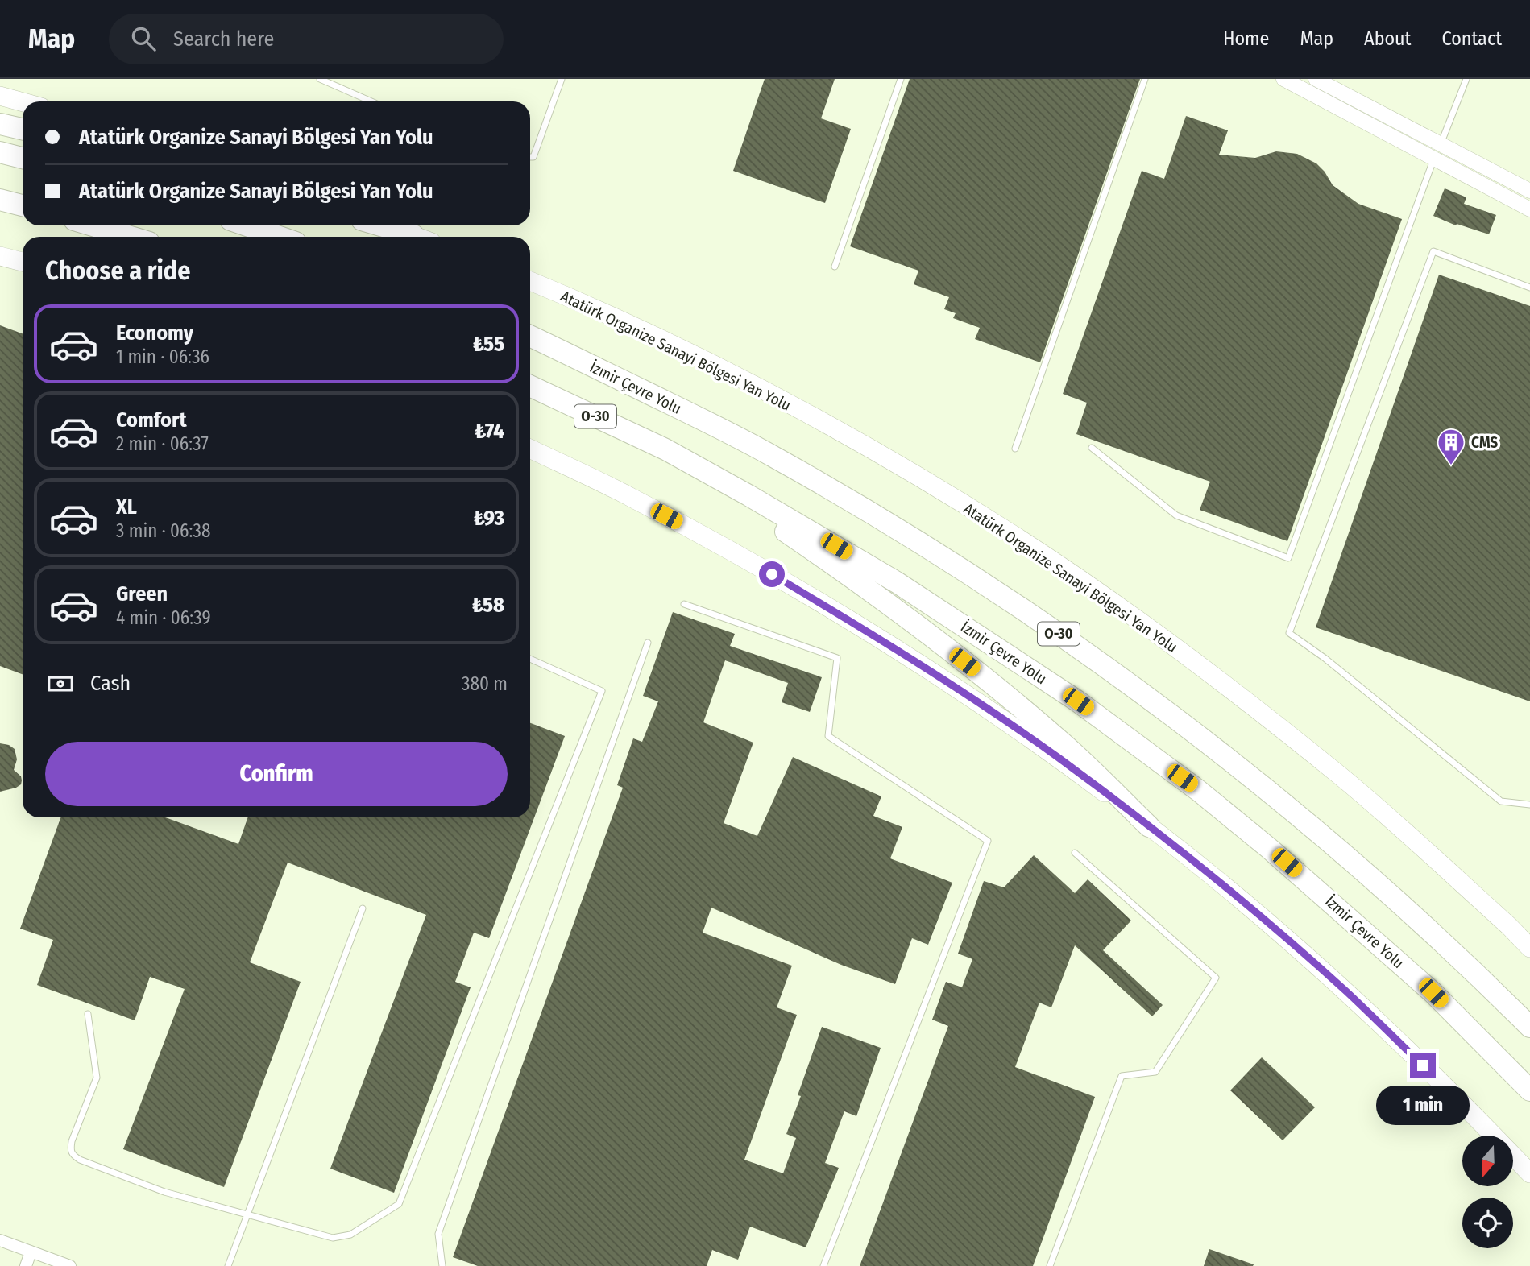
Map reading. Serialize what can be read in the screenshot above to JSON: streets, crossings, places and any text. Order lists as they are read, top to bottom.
{
  "streets": {
    "highway": ["İzmir Çevre Yolu", "O-30"],
    "main road": ["Atatürk Organize Sanayi Bölgesi Yan Yolu"]
  },
  "places": {
    "building": ["CMS"]
  },
  "north": "bottom",
  "page": {
    "header": "Map",
    "search": "Search here",
    "nav": [
      "Home",
      "Map",
      "About",
      "Contact"
    ],
    "banner": ["Atatürk Organize Sanayi Bölgesi Yan Yolu", "Atatürk Organize Sanayi Bölgesi Yan Yolu"],
    "heading": "Choose a ride",
    "list": [
      {
        "name": "Economy",
        "note": "1 min · 06:36",
        "value": "₺55"
      },
      {
        "name": "Comfort",
        "note": "2 min · 06:37",
        "value": "₺74"
      },
      {
        "name": "XL",
        "note": "3 min · 06:38",
        "value": "₺93"
      },
      {
        "name": "Green",
        "note": "4 min · 06:39",
        "value": "₺58"
      }
    ],
    "pay": ["Cash", "380 m"],
    "buttons": "Confirm",
    "bubble": "1 min"
  }
}
